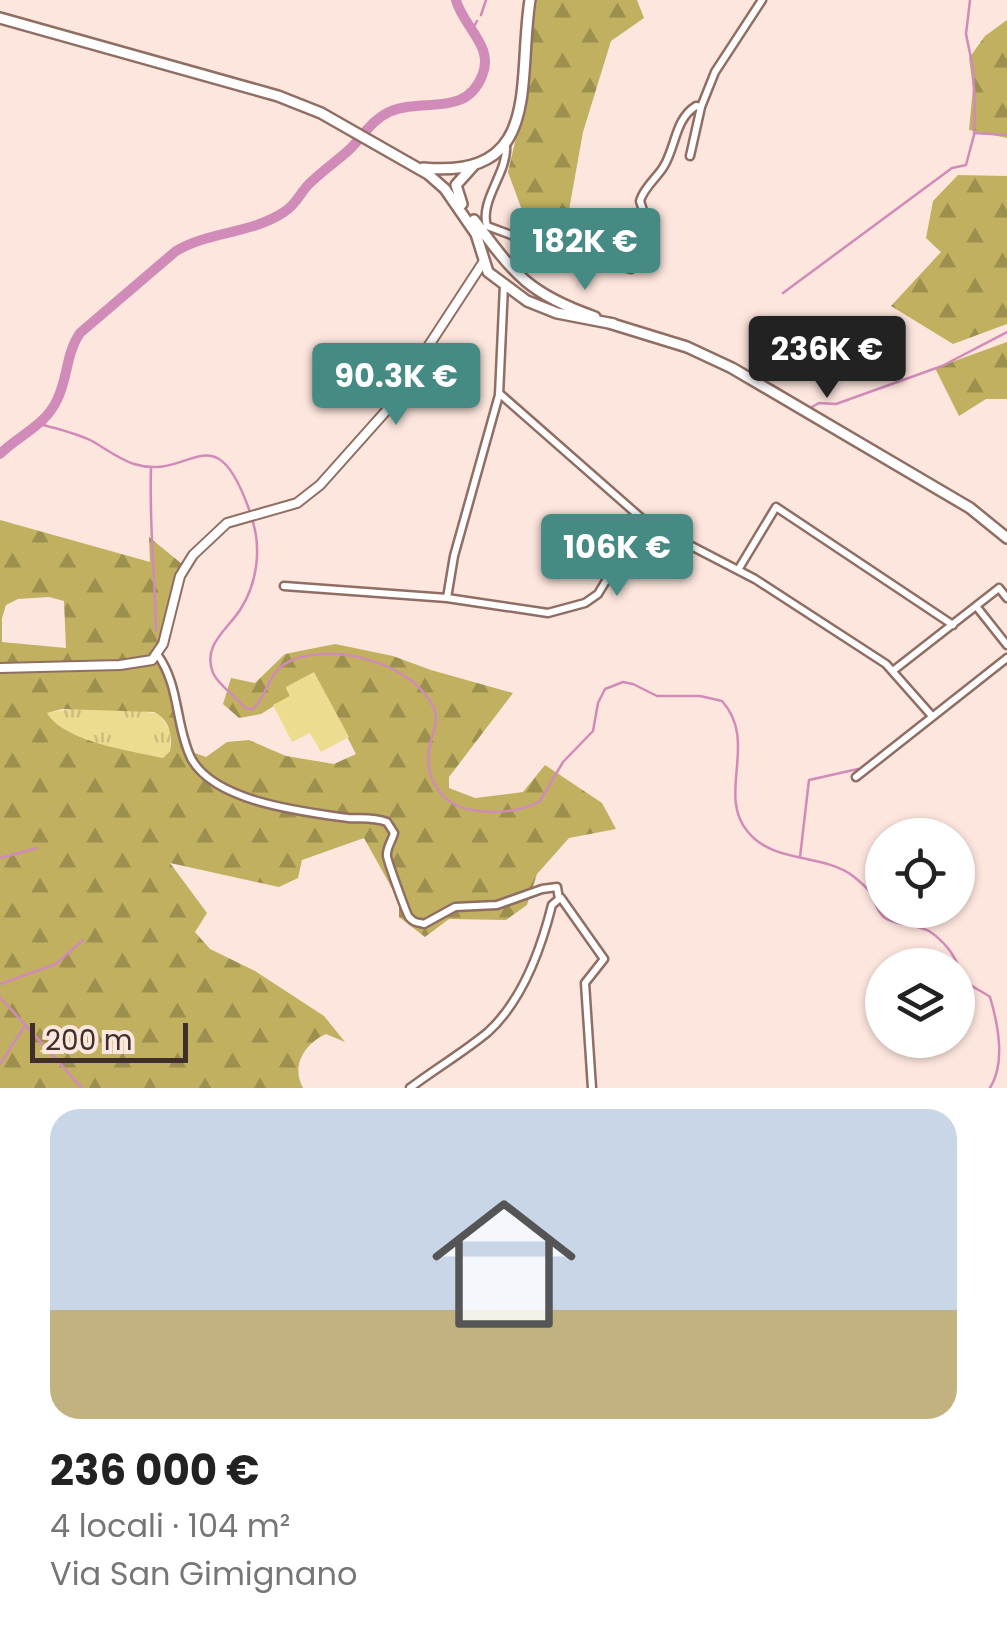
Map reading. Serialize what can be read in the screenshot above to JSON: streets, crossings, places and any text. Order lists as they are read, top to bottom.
{
  "scale_bar": "200 m",
  "page": {
    "price": [
      "182K €",
      "236K €",
      "90.3K €",
      "106K €"
    ],
    "scale": "200 m",
    "list": [
      {
        "name": "236 000 €",
        "note": "4 locali · 104 m² · Via San Gimignano"
      }
    ]
  }
}
